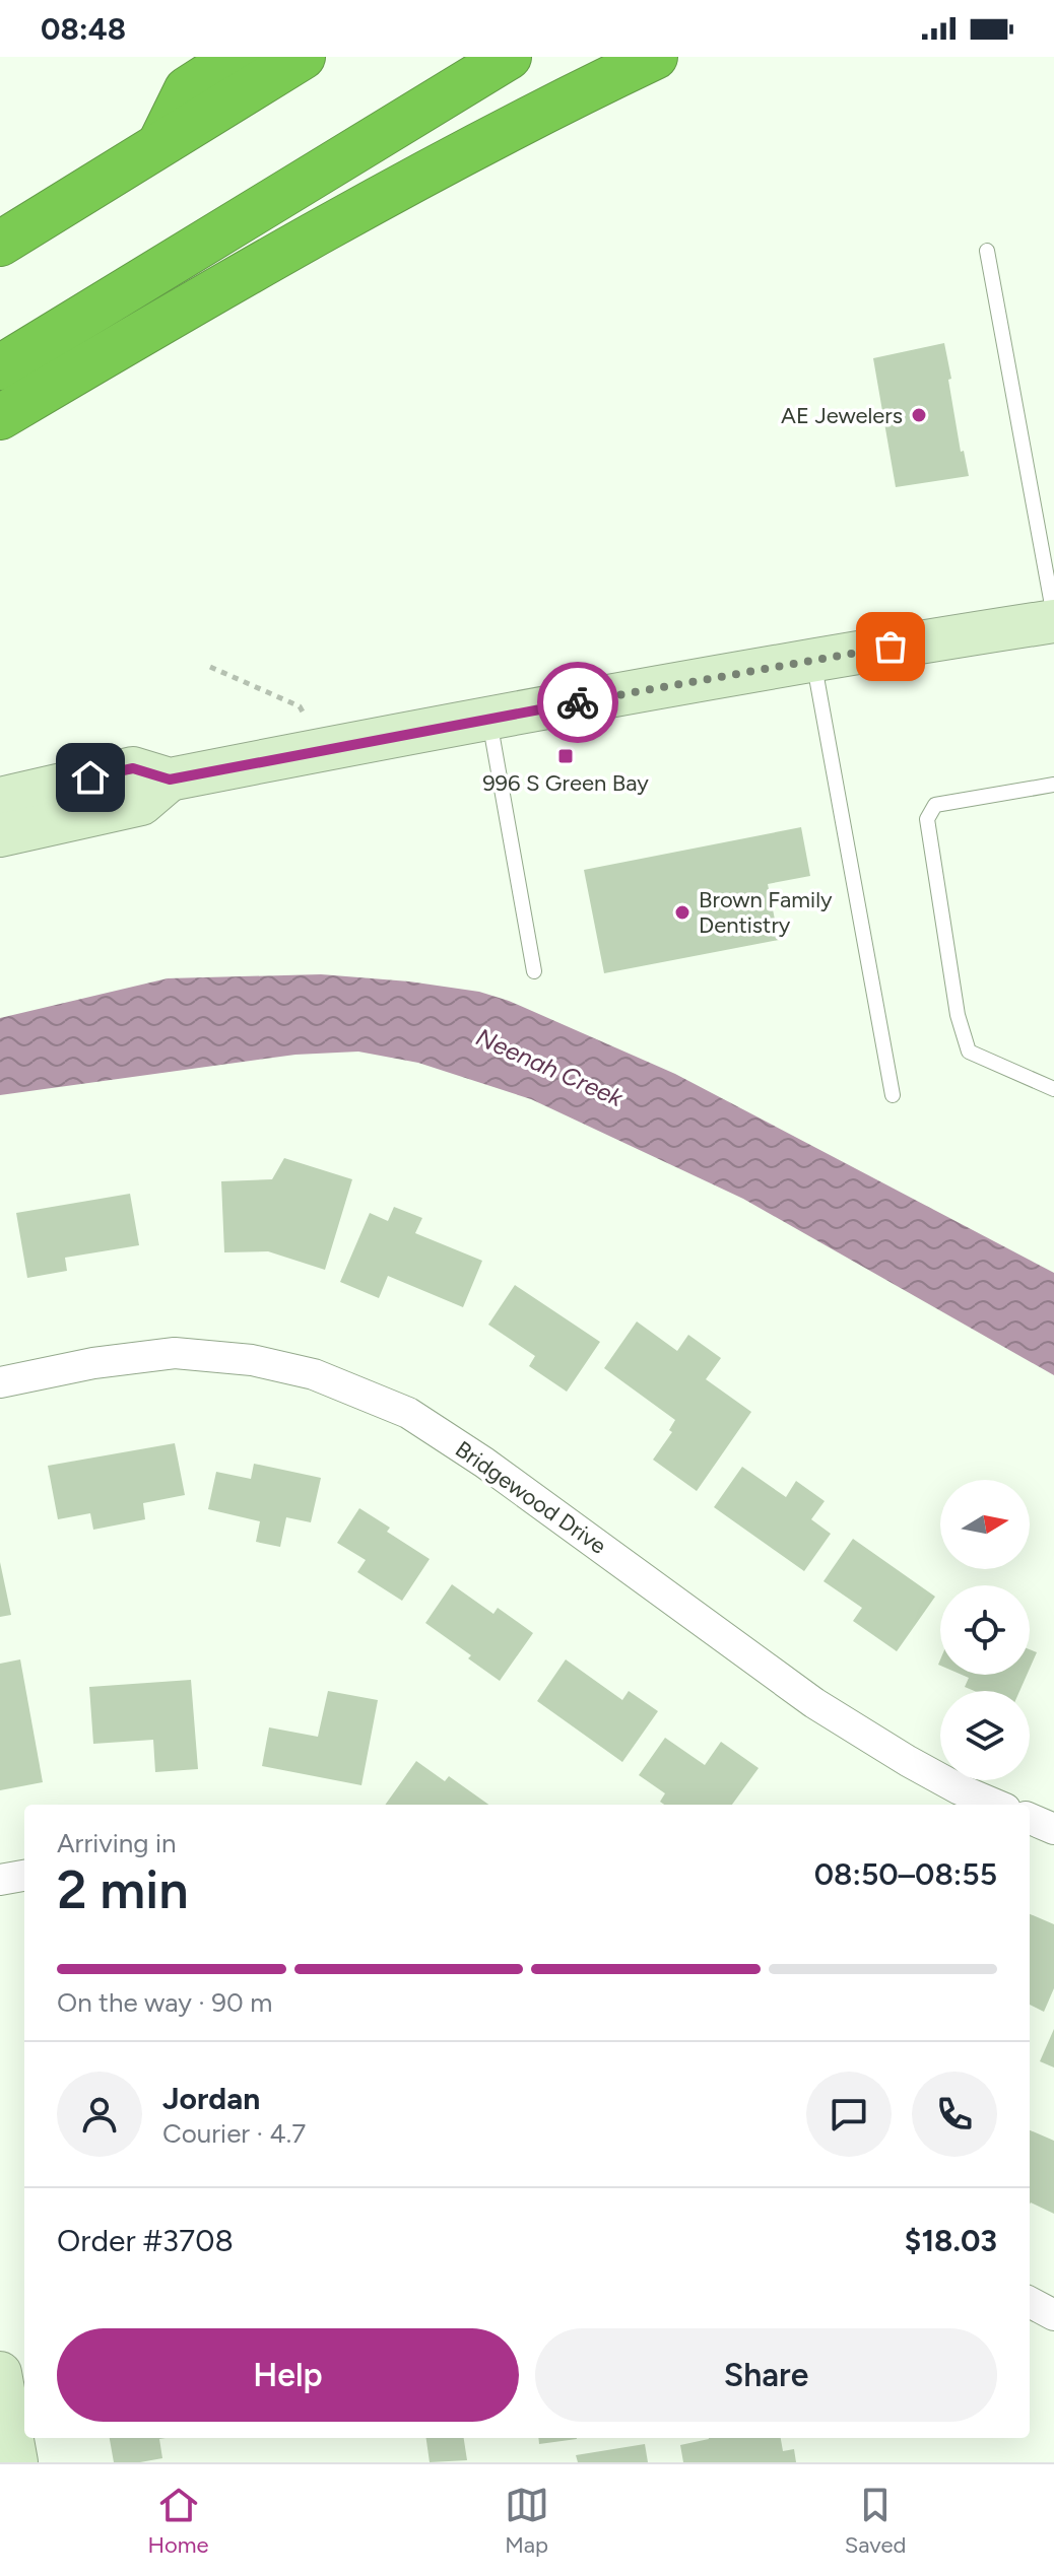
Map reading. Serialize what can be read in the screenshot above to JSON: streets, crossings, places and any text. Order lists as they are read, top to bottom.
{
  "streets": {
    "street": ["Bridgewood Drive"]
  },
  "water": ["Neenah Creek"],
  "places": {
    "other": ["AE Jewelers", "Brown Family Dentistry"],
    "transit": ["996 S Green Bay"]
  },
  "north": "right",
  "page": {
    "status": "08:48",
    "heading": ["2 min", "Arriving in", "08:50–08:55"],
    "panel": [
      "Jordan",
      "Courier · 4.7",
      "Order #3708",
      "$18.03"
    ],
    "bar": "On the way · 90 m",
    "buttons": ["Help", "Share"],
    "tabs": ["Home", "Map", "Saved"]
  }
}
